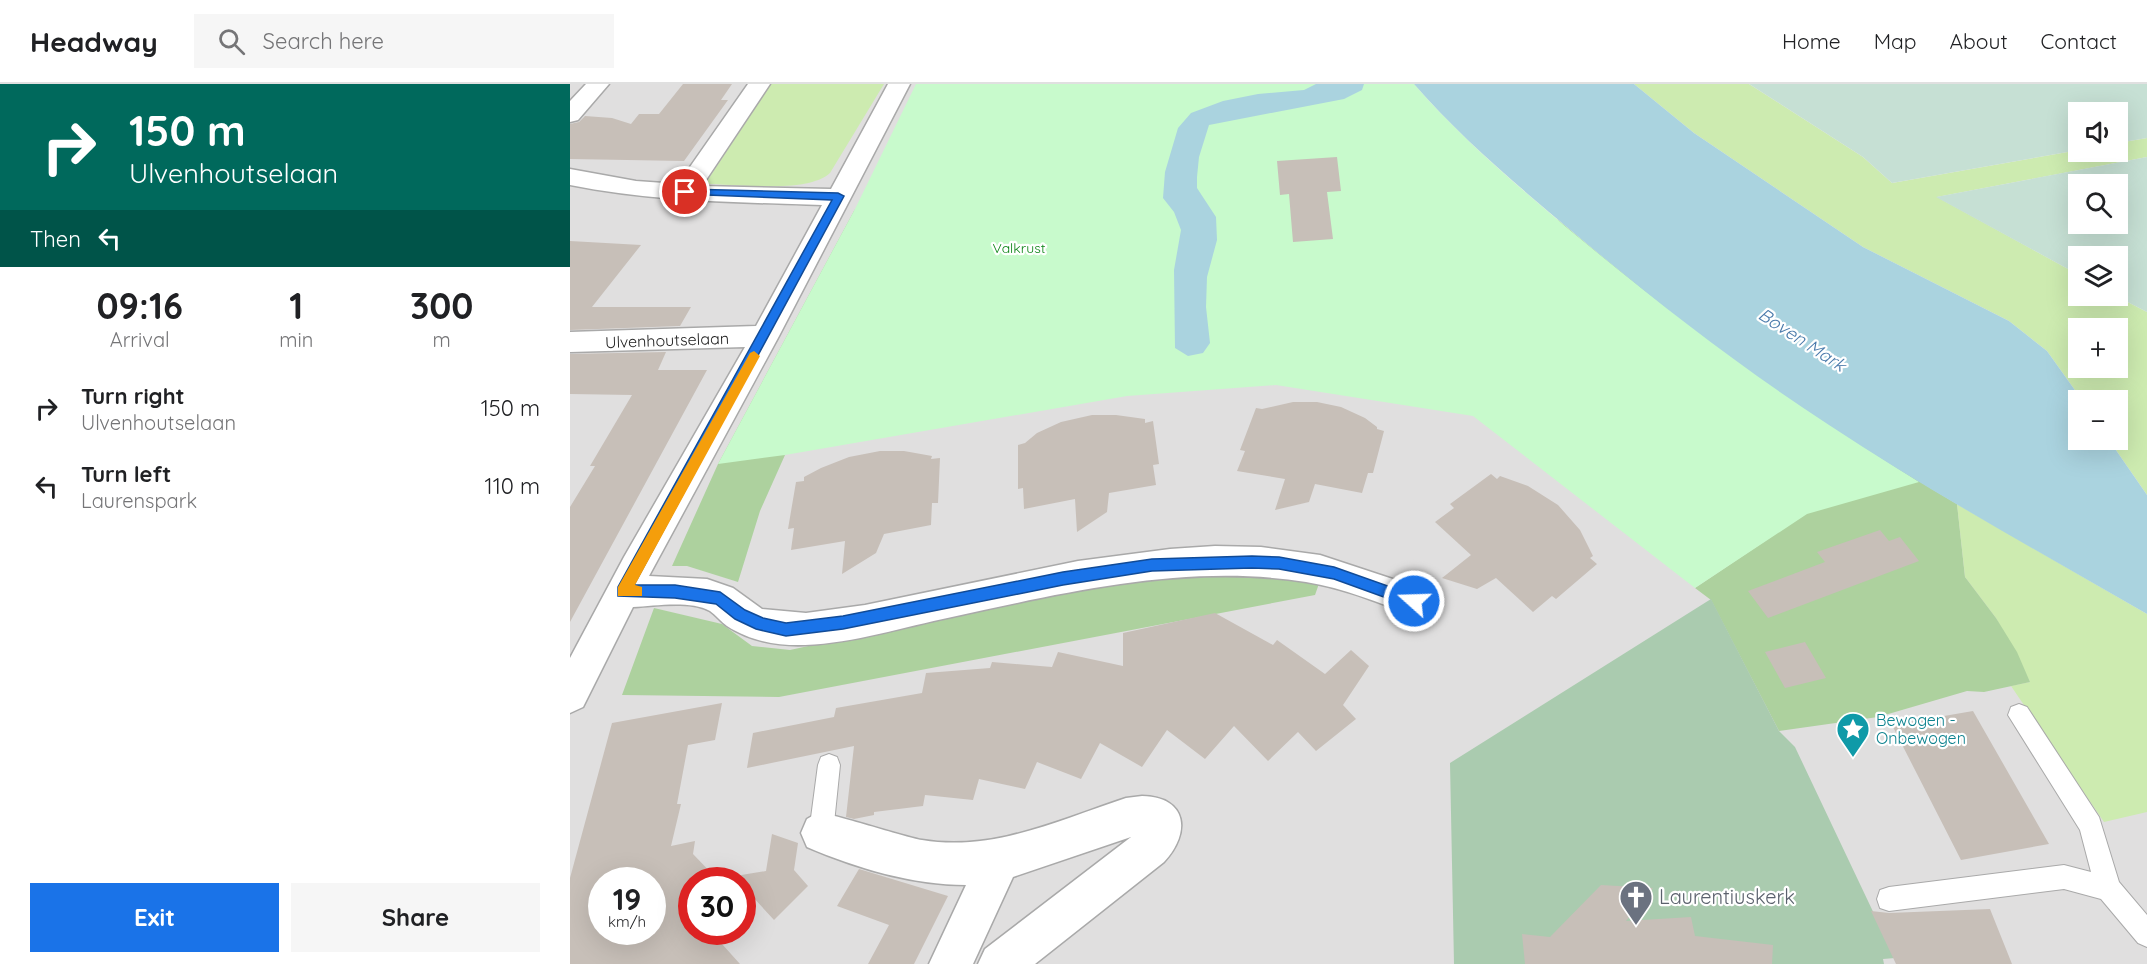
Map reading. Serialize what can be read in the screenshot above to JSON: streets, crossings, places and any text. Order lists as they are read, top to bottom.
{
  "streets": {
    "street": ["Ulvenhoutselaan"]
  },
  "water": ["Boven Mark"],
  "parks": ["Valkrust"],
  "places": {
    "place": ["Bewogen - Onbewogen"],
    "church": ["Laurentiuskerk"]
  },
  "page": {
    "header": "Headway",
    "search": "Search here",
    "nav": [
      "Home",
      "Map",
      "About",
      "Contact"
    ],
    "turn": ["150 m", "Ulvenhoutselaan"],
    "map_buttons": ["+", "−"],
    "then": "Then",
    "eta": [
      "09:16",
      "Arrival",
      "1",
      "min",
      "300",
      "m"
    ],
    "list": [
      {
        "name": "Turn right",
        "note": "Ulvenhoutselaan",
        "value": "150 m"
      },
      {
        "name": "Turn left",
        "note": "Laurenspark",
        "value": "110 m"
      }
    ],
    "speed": "19 km/h",
    "limit": "30",
    "buttons": ["Exit", "Share"]
  }
}
